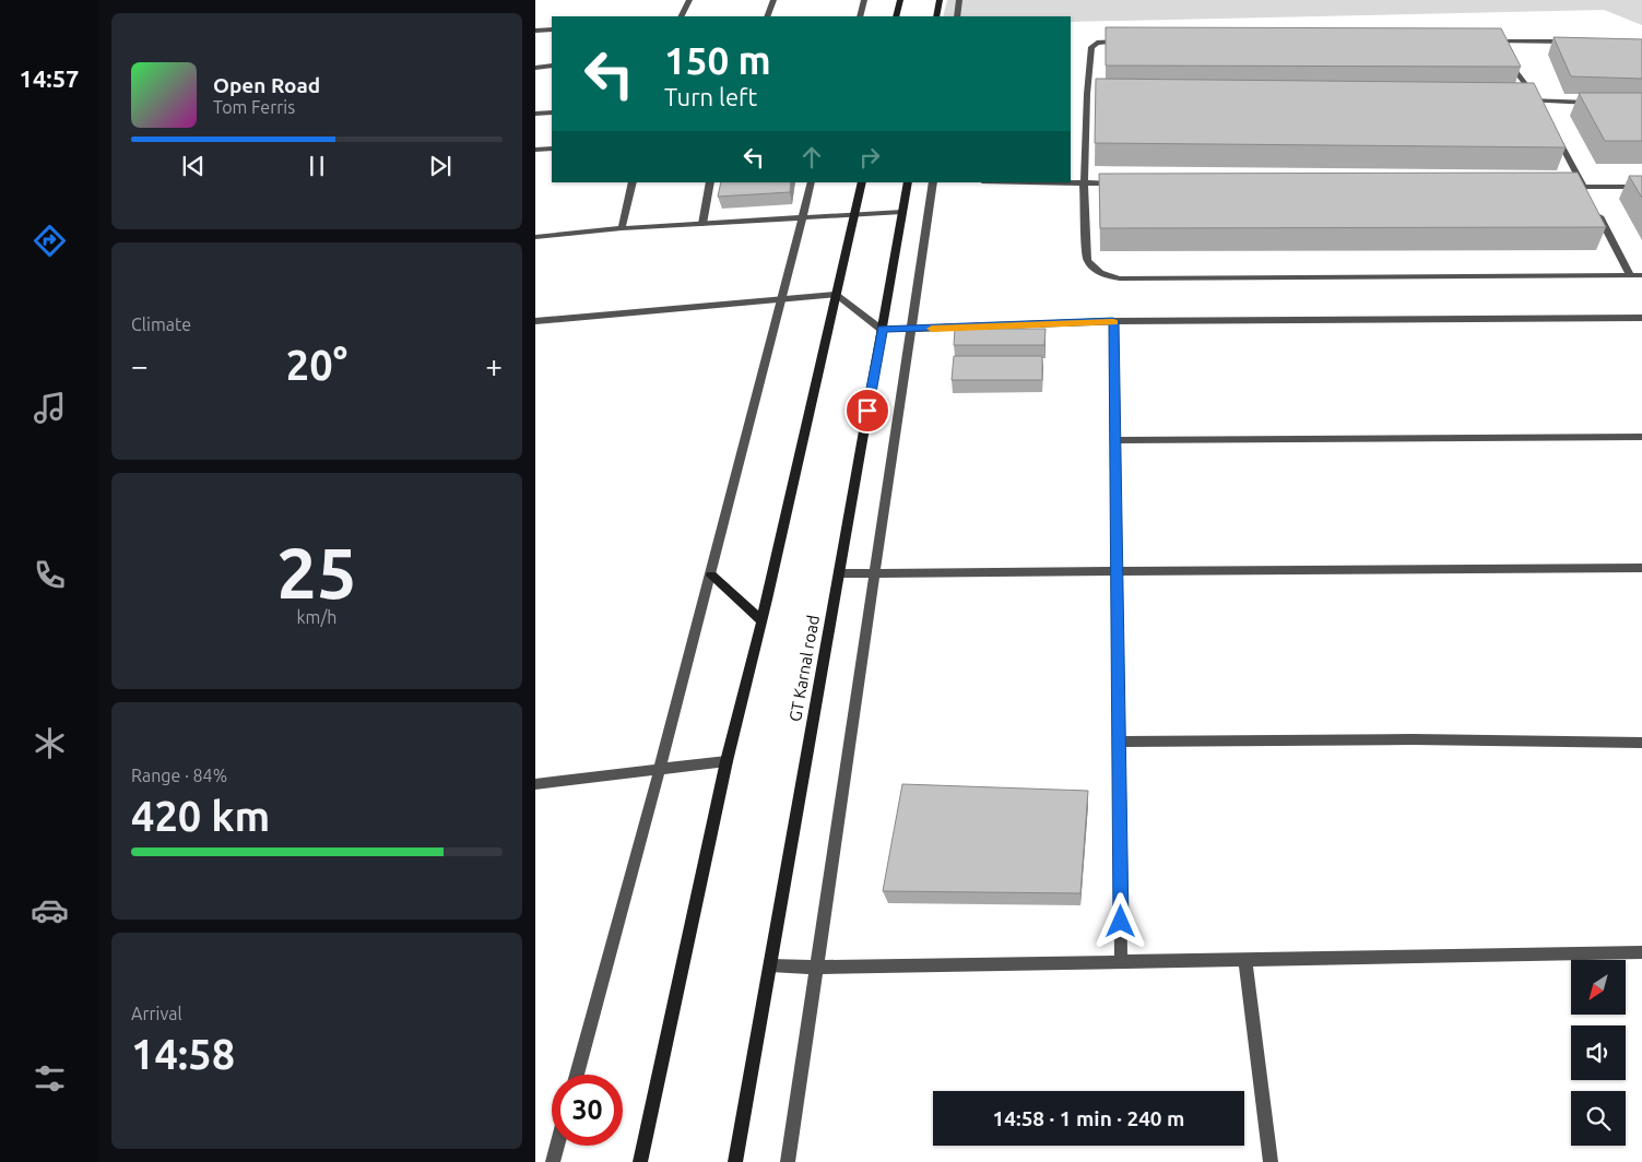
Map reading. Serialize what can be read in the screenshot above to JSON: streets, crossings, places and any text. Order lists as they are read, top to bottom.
{
  "streets": {
    "main road": ["GT Karnal road"]
  },
  "north": "bottom left",
  "page": {
    "tabs": "14:57",
    "turn": ["150 m", "Turn left"],
    "song": ["Open Road", "Tom Ferris"],
    "tile": [
      "Climate",
      ["25", "km/h"],
      ["Range · 84%", "420 km"],
      ["Arrival", "14:58"]
    ],
    "heat": ["−", "20°", "+"],
    "limit": "30",
    "trip": "14:58 · 1 min · 240 m"
  }
}
